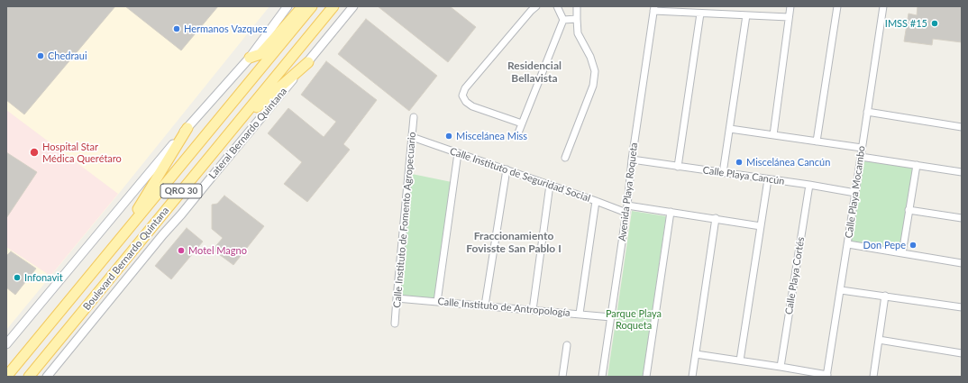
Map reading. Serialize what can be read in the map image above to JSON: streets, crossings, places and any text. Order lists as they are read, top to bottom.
{
  "streets": {
    "main road": ["QRO 30", "Boulevard Bernardo Quintana"],
    "street": [
      "Lateral Bernardo Quintana",
      "Calle Instituto de Seguridad Social",
      "Calle Playa Cancún",
      "Avenida Playa Roqueta",
      "Calle Playa Mocambo",
      "Calle Instituto de Fomento Agropecuario",
      "Calle Playa Cortés",
      "Calle Instituto de Antropología"
    ]
  },
  "crossings": [
    ["Calle Instituto de Seguridad Social", "Avenida Playa Roqueta"],
    ["Calle Instituto de Seguridad Social", "Calle Instituto de Fomento Agropecuario"],
    ["Calle Playa Cancún", "Avenida Playa Roqueta"],
    ["Calle Playa Cancún", "Calle Playa Mocambo"],
    ["Calle Playa Cancún", "Calle Playa Cortés"],
    ["Avenida Playa Roqueta", "Calle Instituto de Antropología"],
    ["Calle Instituto de Fomento Agropecuario", "Calle Instituto de Antropología"]
  ],
  "districts": ["Residencial Bellavista", "Fraccionamiento Fovisste San Pablo I"],
  "parks": ["Parque Playa Roqueta"],
  "places": [
    "IMSS #15",
    "Hermanos Vazquez",
    "Chedraui",
    "Miscelánea Miss",
    "Hospital Star Médica Querétaro",
    "Miscelánea Cancún",
    "Don Pepe",
    "Motel Magno",
    "Infonavit"
  ]
}
